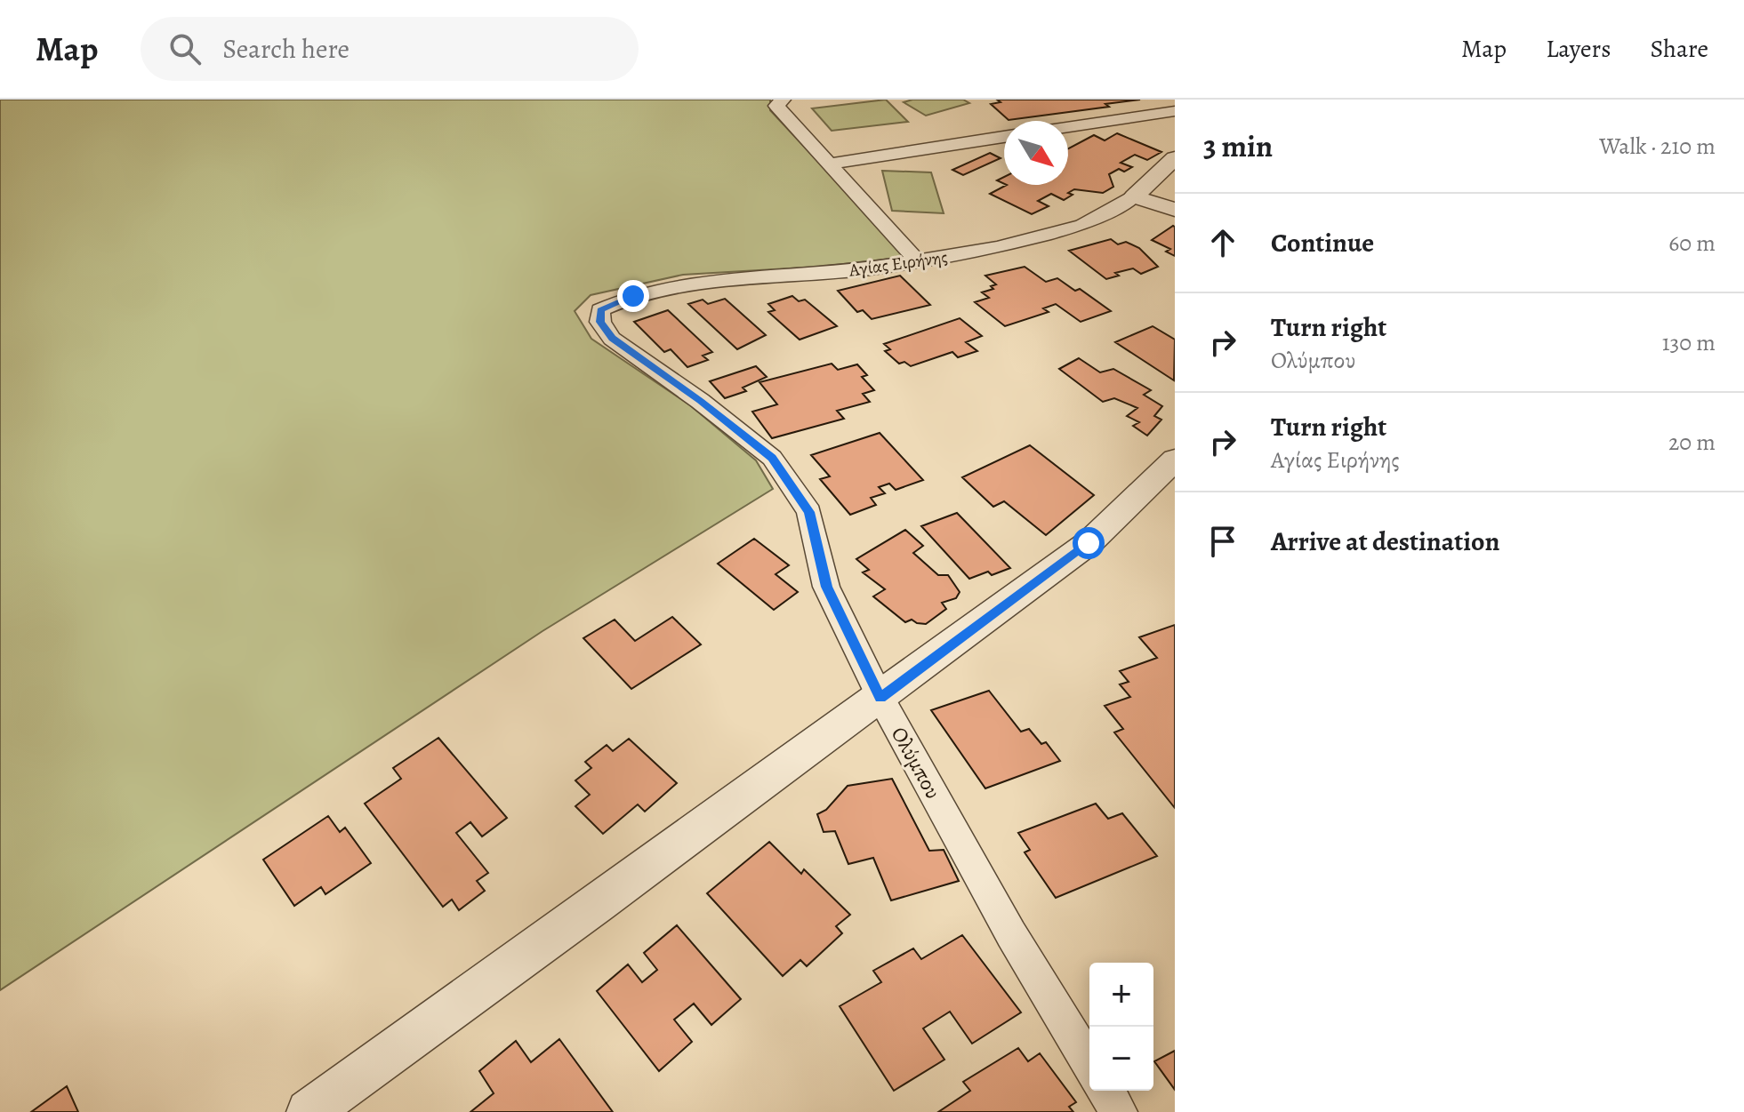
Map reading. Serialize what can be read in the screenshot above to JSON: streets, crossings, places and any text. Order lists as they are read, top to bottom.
{
  "streets": {
    "street": ["Αγίας Ειρήνης", "Ολύμπου"]
  },
  "crossings": [
    ["Αγίας Ειρήνης", "Ολύμπου"]
  ],
  "north": "bottom right",
  "page": {
    "header": "Map",
    "search": "Search here",
    "nav": ["Map", "Layers", "Share"],
    "heading": ["3 min", "Walk · 210 m"],
    "list": [
      ["Continue", "60 m"],
      ["Turn right", "Ολύμπου", "130 m"],
      ["Turn right", "Αγίας Ειρήνης", "20 m"],
      "Arrive at destination"
    ],
    "map_buttons": ["+", "−"]
  }
}
